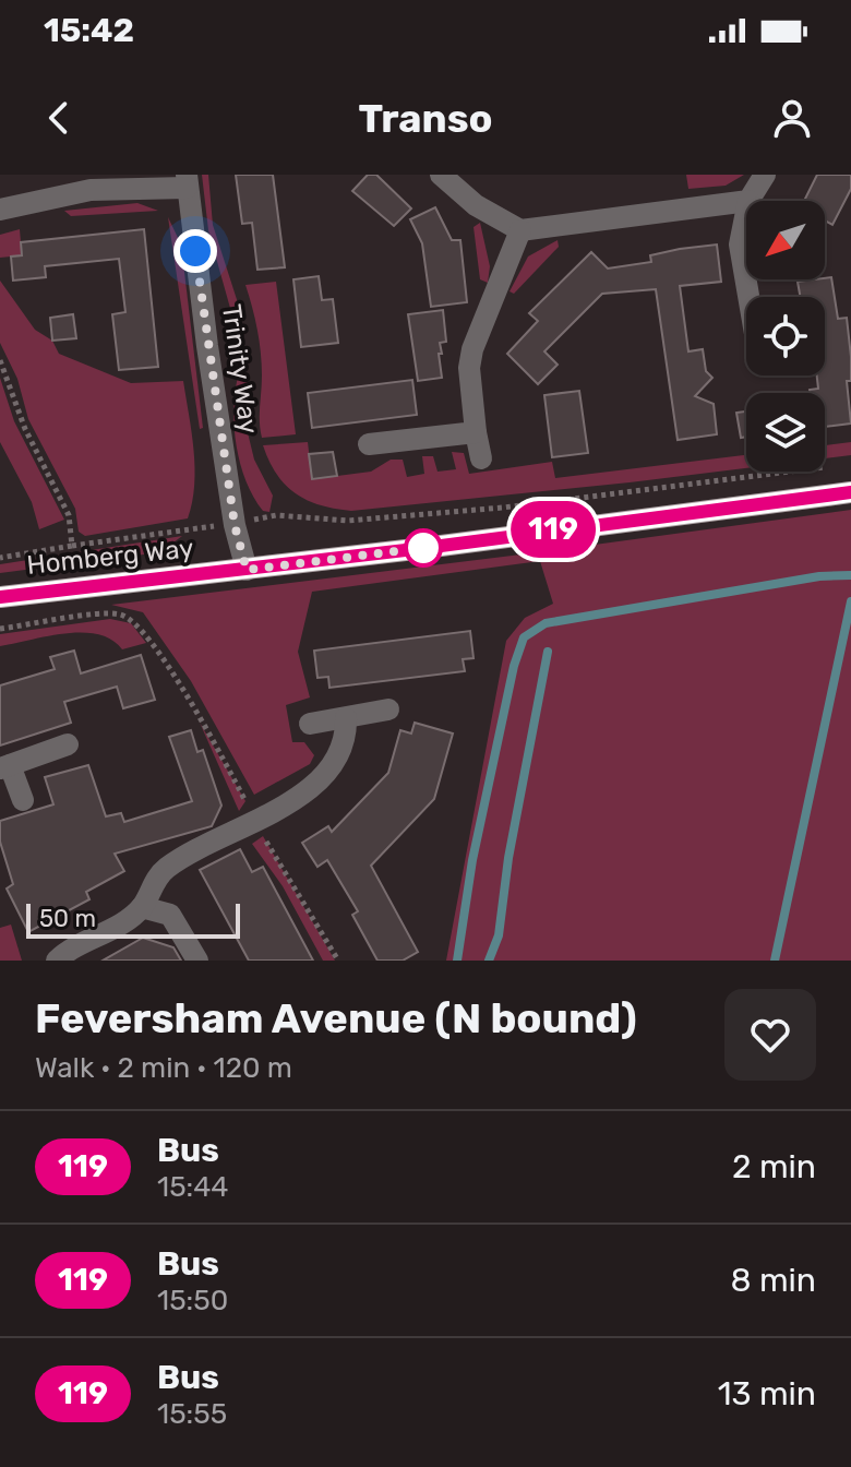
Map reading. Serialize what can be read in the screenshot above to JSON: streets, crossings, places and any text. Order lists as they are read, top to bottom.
{
  "streets": {
    "main road": ["Homberg Way"],
    "street": ["Trinity Way"]
  },
  "crossings": [
    ["Trinity Way", "Homberg Way"]
  ],
  "lines": ["bus line 119"],
  "scale_bar": "50 m",
  "north": "bottom left",
  "page": {
    "status": "15:42",
    "header": "Transo",
    "on_map": "119",
    "scale": "50 m",
    "heading": ["Feversham Avenue (N bound)", "Walk · 2 min · 120 m"],
    "list": [
      {
        "mark": "119",
        "name": "Bus",
        "note": "15:44",
        "value": "2 min"
      },
      {
        "mark": "119",
        "name": "Bus",
        "note": "15:50",
        "value": "8 min"
      },
      {
        "mark": "119",
        "name": "Bus",
        "note": "15:55",
        "value": "13 min"
      }
    ]
  }
}
